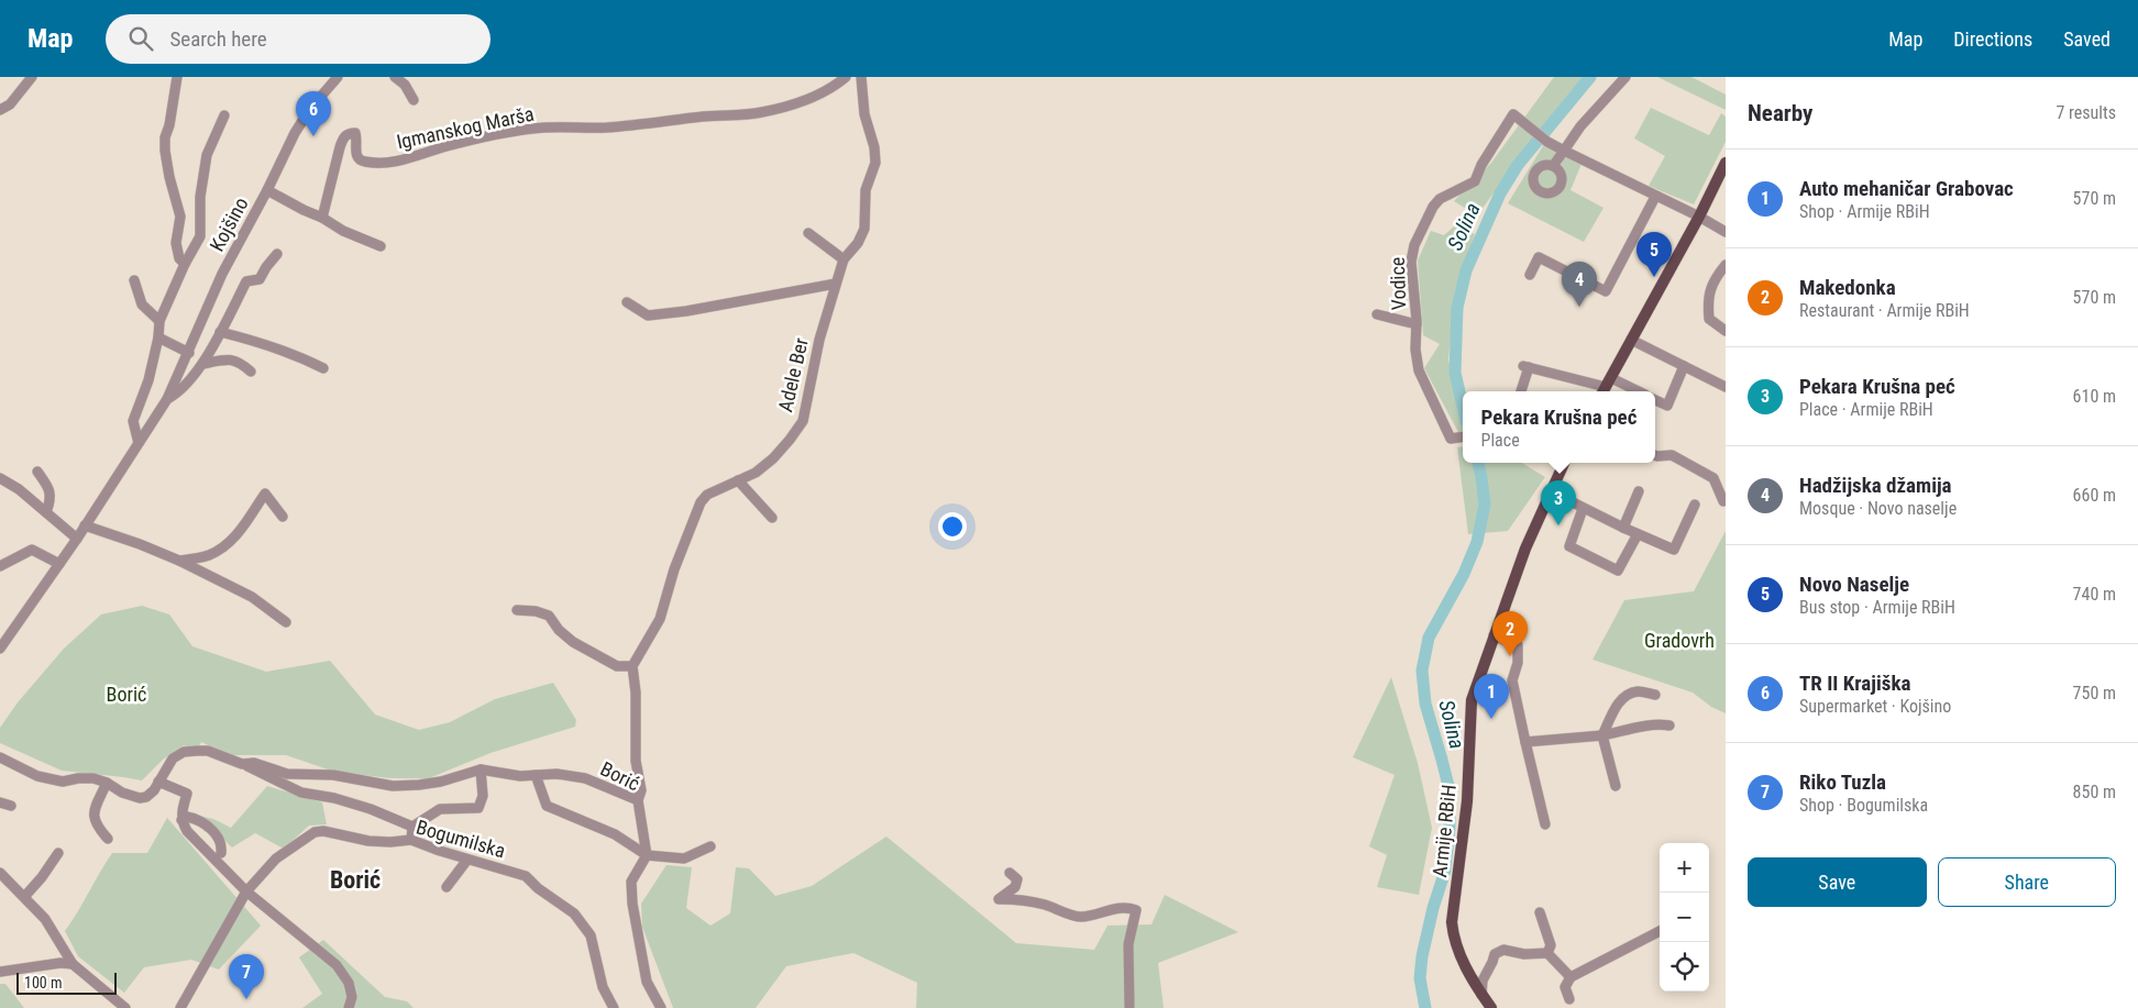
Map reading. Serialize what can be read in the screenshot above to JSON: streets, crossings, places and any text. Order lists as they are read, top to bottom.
{
  "streets": {
    "main road": ["Armije RBiH"],
    "street": [
      "Igmanskog Marša",
      "Kojšino",
      "Vodice",
      "Adele Ber",
      "Borić",
      "Bogumilska"
    ]
  },
  "districts": ["Borić"],
  "water": ["Solina"],
  "parks": ["Gradovrh", "Borić"],
  "scale_bar": "100 m",
  "page": {
    "header": "Map",
    "search": "Search here",
    "nav": ["Map", "Directions", "Saved"],
    "heading": ["Nearby", "7 results"],
    "pins": [
      "6",
      "5",
      "4",
      "3",
      "2",
      "1",
      "7"
    ],
    "list": [
      {
        "mark": "1",
        "name": "Auto mehaničar Grabovac",
        "note": "Shop · Armije RBiH",
        "value": "570 m"
      },
      {
        "mark": "2",
        "name": "Makedonka",
        "note": "Restaurant · Armije RBiH",
        "value": "570 m"
      },
      {
        "mark": "3",
        "name": "Pekara Krušna peć",
        "note": "Place · Armije RBiH",
        "value": "610 m"
      },
      {
        "mark": "4",
        "name": "Hadžijska džamija",
        "note": "Mosque · Novo naselje",
        "value": "660 m"
      },
      {
        "mark": "5",
        "name": "Novo Naselje",
        "note": "Bus stop · Armije RBiH",
        "value": "740 m"
      },
      {
        "mark": "6",
        "name": "TR II Krajiška",
        "note": "Supermarket · Kojšino",
        "value": "750 m"
      },
      {
        "mark": "7",
        "name": "Riko Tuzla",
        "note": "Shop · Bogumilska",
        "value": "850 m"
      }
    ],
    "popup": ["Pekara Krušna peć", "Place"],
    "buttons": ["Save", "Share"],
    "map_buttons": ["+", "−"],
    "scale": "100 m"
  }
}
